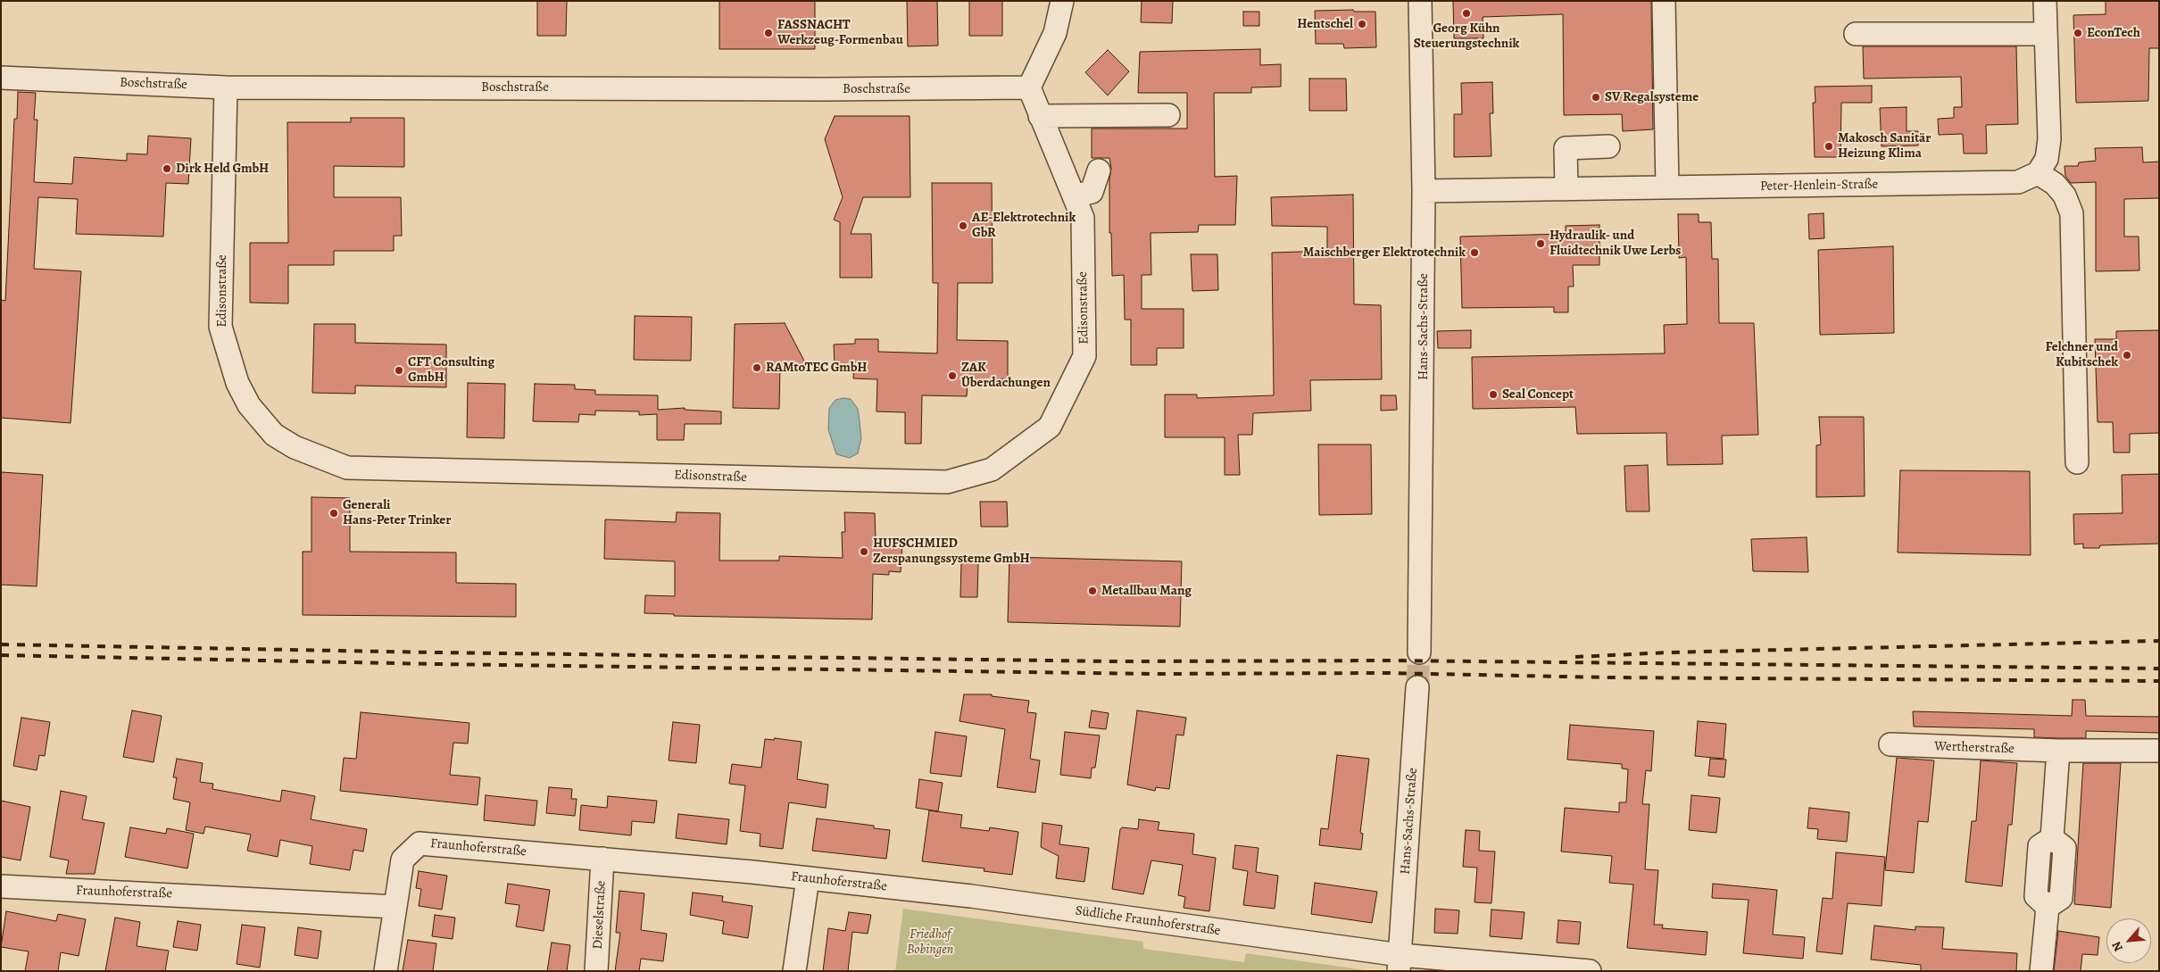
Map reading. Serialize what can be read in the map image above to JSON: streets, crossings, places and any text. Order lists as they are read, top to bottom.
{
  "streets": {
    "street": [
      "Boschstraße",
      "Peter-Henlein-Straße",
      "Edisonstraße",
      "Hans-Sachs-Straße",
      "Wertherstraße",
      "Fraunhoferstraße",
      "Dieselstraße",
      "Südliche Fraunhoferstraße"
    ]
  },
  "crossings": [
    ["Boschstraße", "Edisonstraße"],
    ["Peter-Henlein-Straße", "Hans-Sachs-Straße"],
    ["Hans-Sachs-Straße", "Südliche Fraunhoferstraße"],
    ["Fraunhoferstraße", "Dieselstraße"],
    ["Fraunhoferstraße", "Südliche Fraunhoferstraße"]
  ],
  "parks": ["Friedhof Bobingen"],
  "places": [
    "Georg Kühn Steuerungstechnik",
    "Hentschel",
    "FASSNACHT Werkzeug-Formenbau",
    "EconTech",
    "SV Regalsysteme",
    "Makosch Sanitär Heizung Klima",
    "Dirk Held GmbH",
    "AE-Elektrotechnik GbR",
    "Hydraulik- und Fluidtechnik Uwe Lerbs",
    "Maischberger Elektrotechnik",
    "Felchner und Kubitschek",
    "RAMtoTEC GmbH",
    "CFT Consulting GmbH",
    "ZAK Überdachungen",
    "Seal Concept",
    "Generali Hans-Peter Trinker",
    "HUFSCHMIED Zerspanungssysteme GmbH",
    "Metallbau Mang"
  ],
  "north": "bottom left"
}
